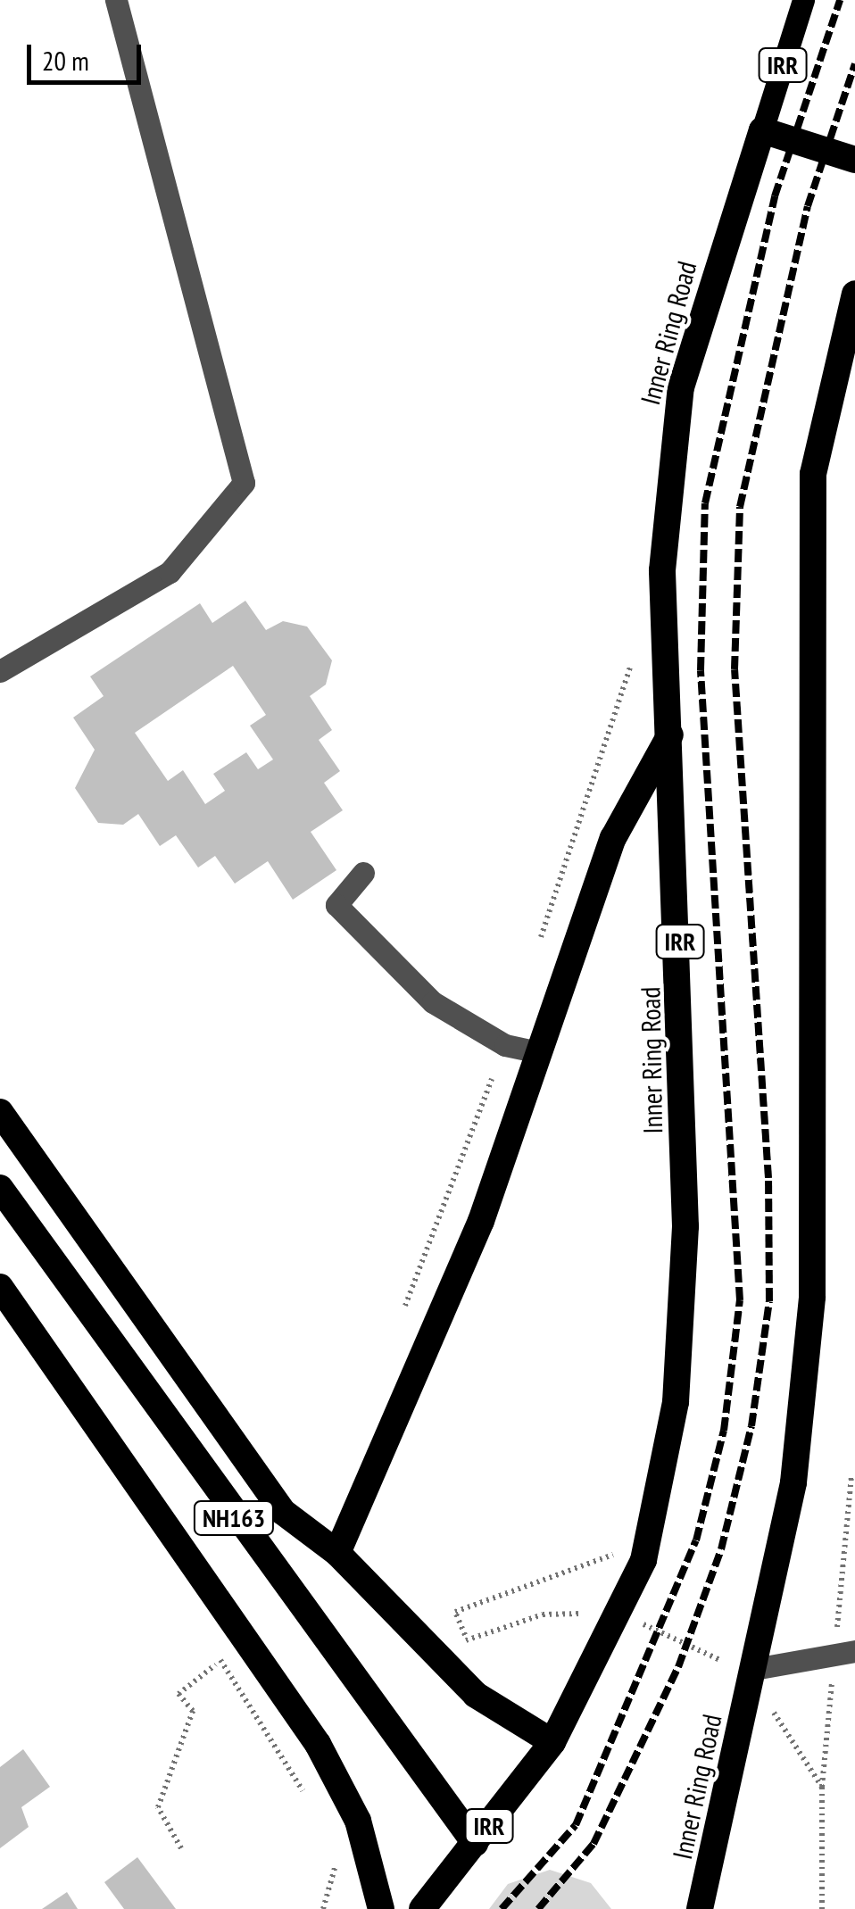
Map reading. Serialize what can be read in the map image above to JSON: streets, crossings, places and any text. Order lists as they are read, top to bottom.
{
  "streets": {
    "highway": ["IRR", "Inner Ring Road", "NH163"]
  },
  "crossings": [
    ["Inner Ring Road", "NH163"]
  ],
  "scale_bar": "20 m"
}
